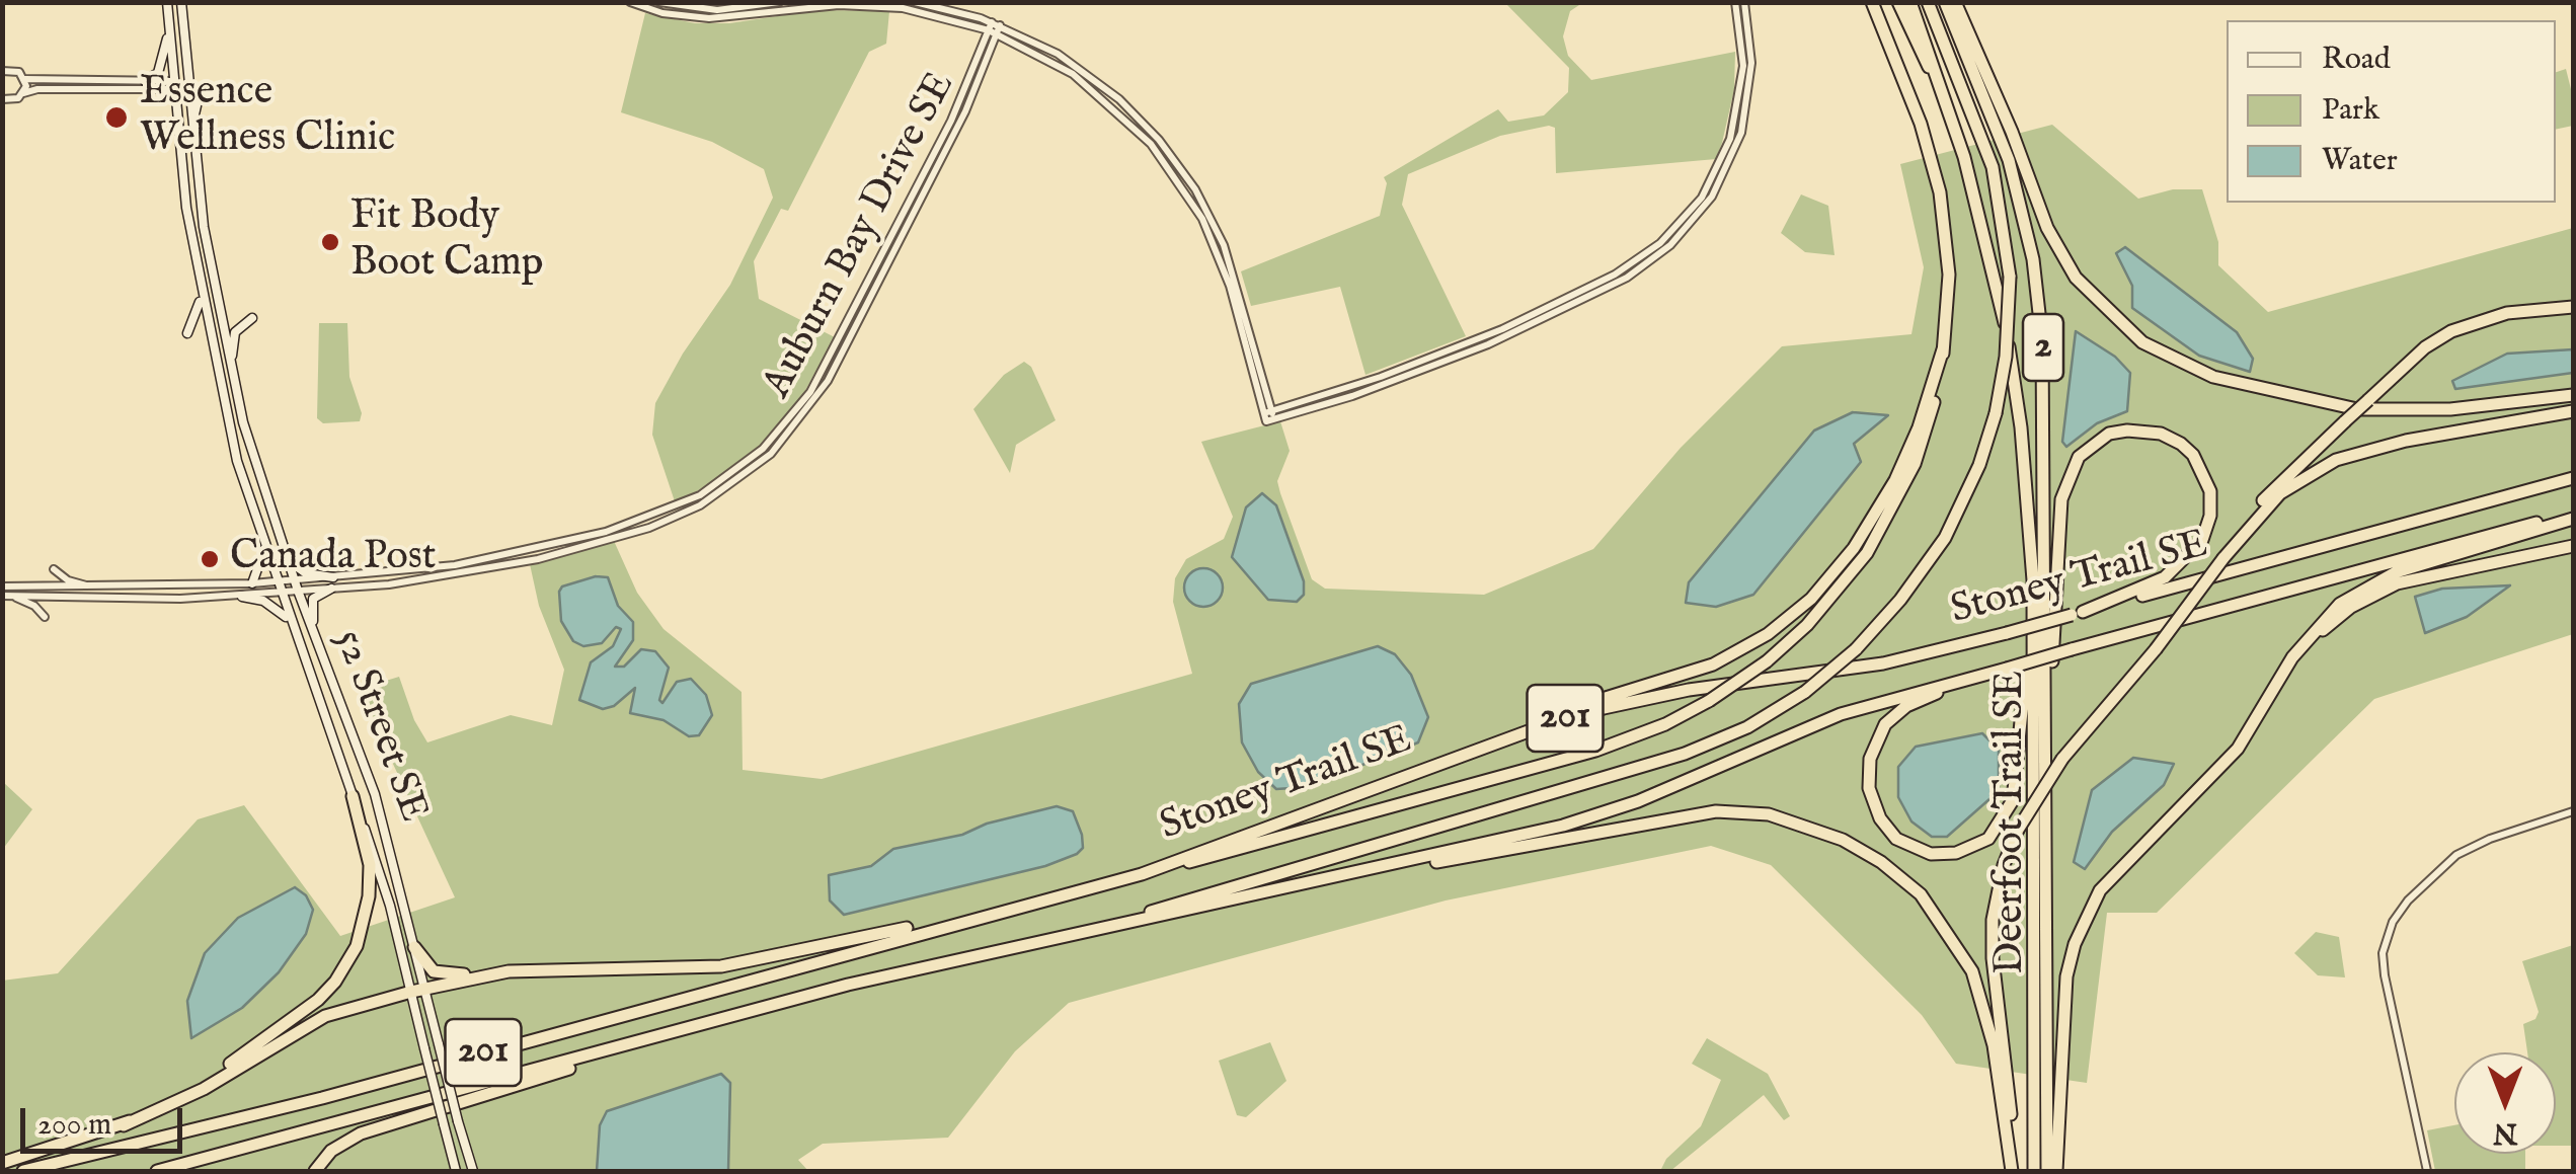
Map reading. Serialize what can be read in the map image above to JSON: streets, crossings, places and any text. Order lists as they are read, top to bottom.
{
  "streets": {
    "highway": [
      "2",
      "Stoney Trail SE",
      "201",
      "Deerfoot Trail SE"
    ],
    "main road": ["52 Street SE"],
    "street": ["Auburn Bay Drive SE"]
  },
  "crossings": [
    ["Auburn Bay Drive SE", "52 Street SE"]
  ],
  "places": ["Essence Wellness Clinic", "Fit Body Boot Camp", "Canada Post"],
  "legend": ["Road", "Park", "Water"],
  "scale_bar": "200 m",
  "north": "bottom"
}
